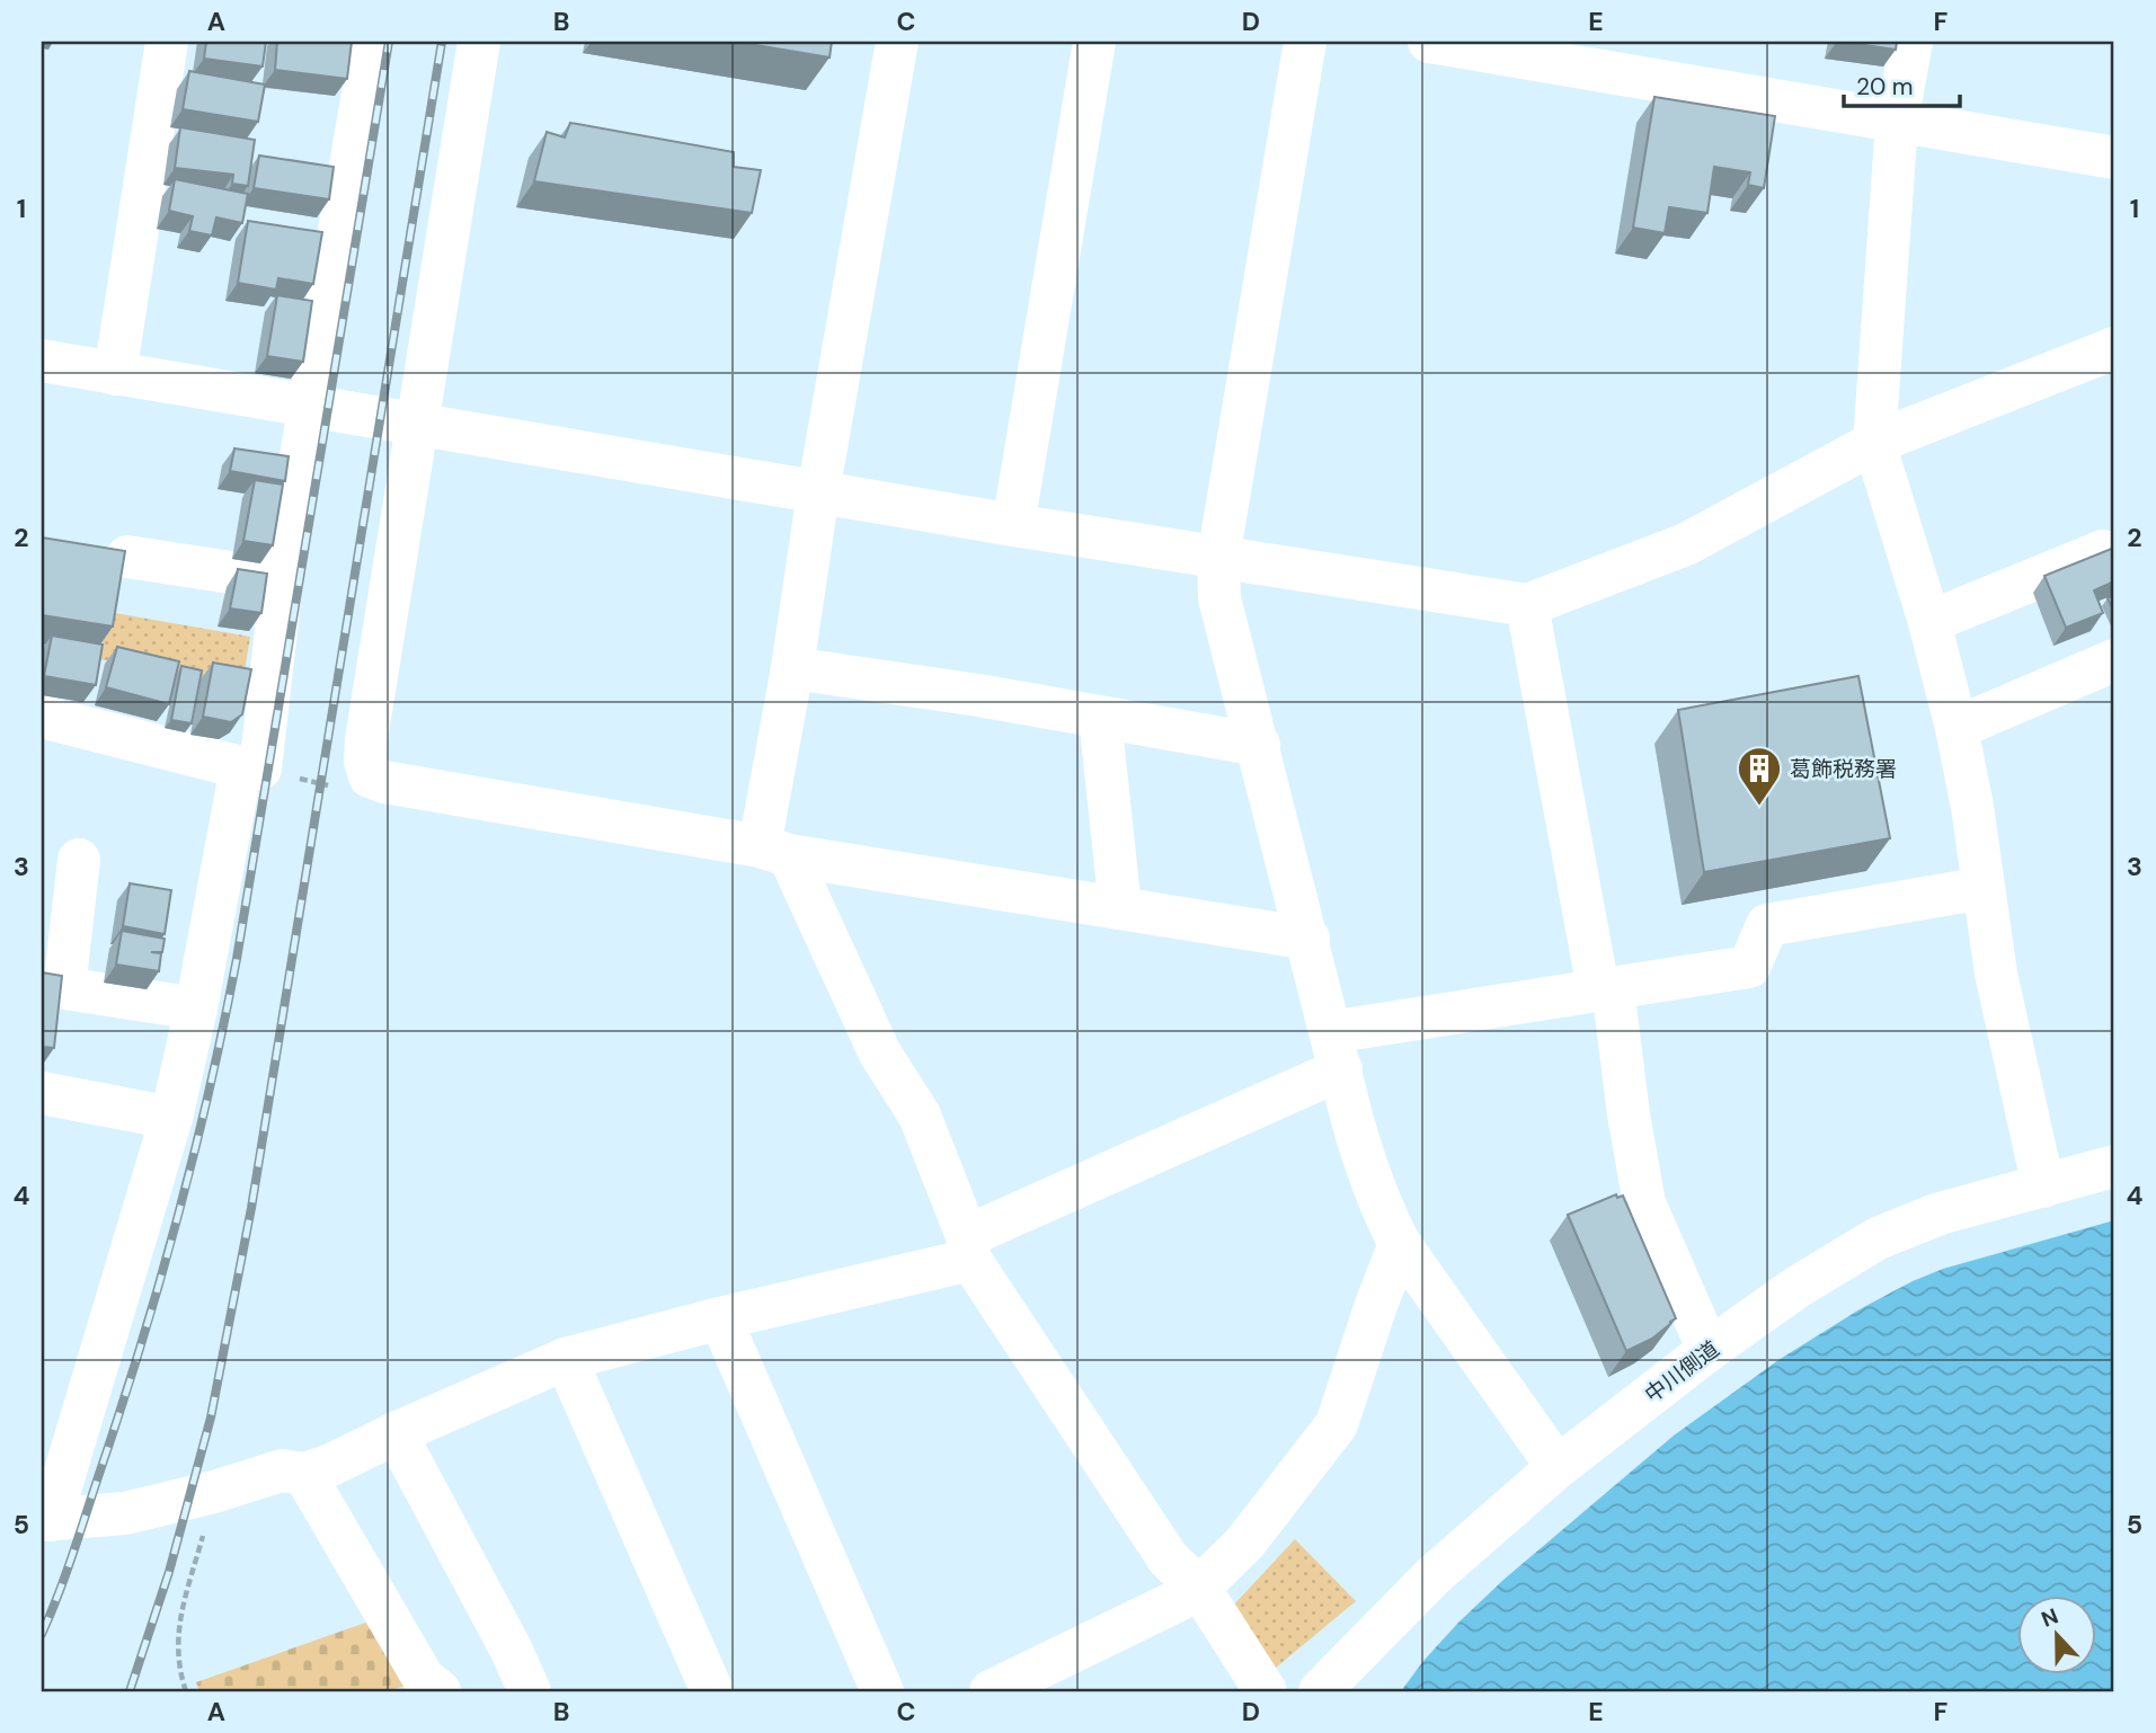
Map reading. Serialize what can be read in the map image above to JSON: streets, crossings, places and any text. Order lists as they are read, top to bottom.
{
  "streets": {
    "street": ["中川側道"]
  },
  "places": {
    "building": ["葛飾税務署"]
  },
  "scale_bar": "20 m",
  "north": "top",
  "grid": {
    "columns": [
      "A",
      "B",
      "C",
      "D",
      "E",
      "F"
    ],
    "rows": [
      "1",
      "2",
      "3",
      "4",
      "5"
    ]
  }
}
